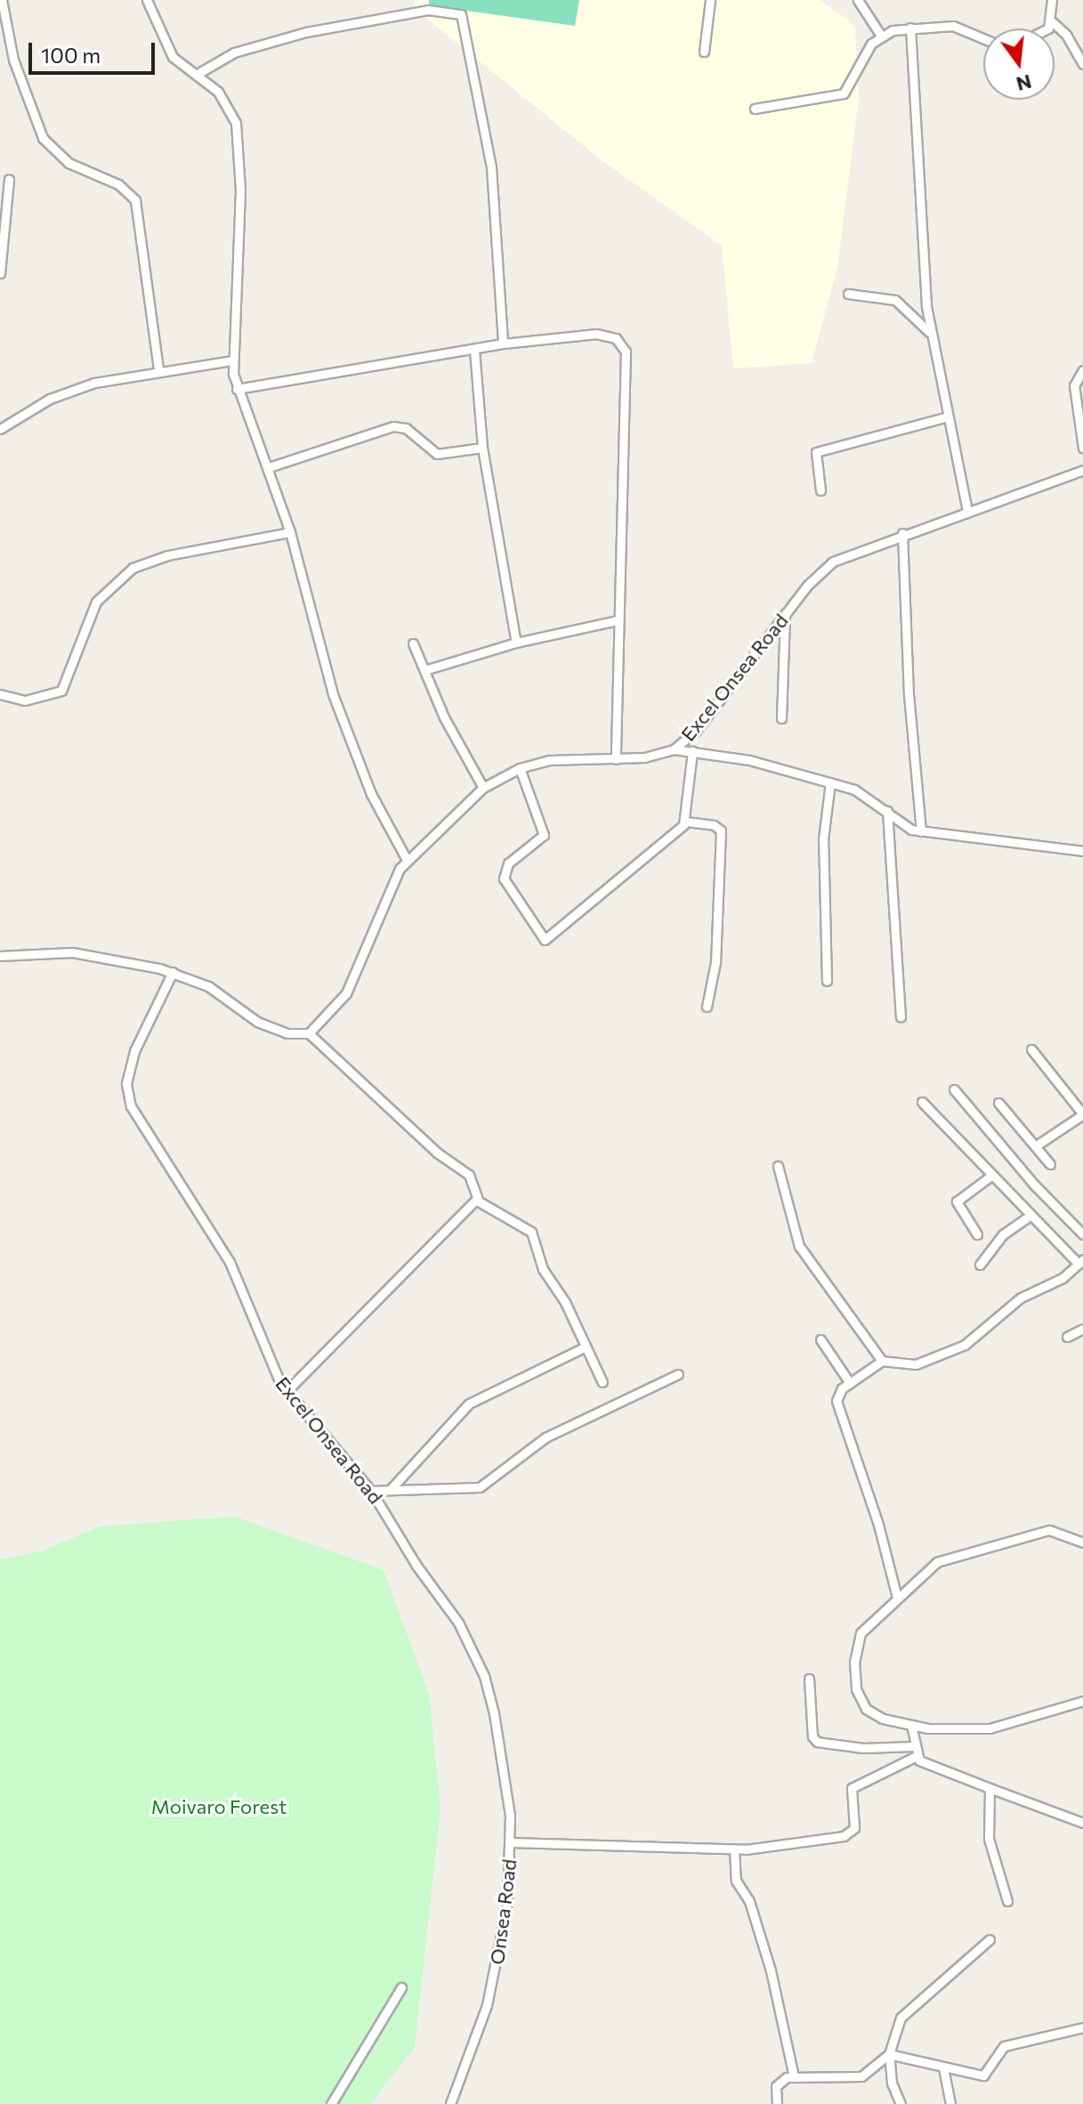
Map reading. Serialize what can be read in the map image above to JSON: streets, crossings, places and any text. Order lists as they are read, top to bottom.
{
  "streets": {
    "street": ["Excel Onsea Road", "Onsea Road"]
  },
  "crossings": [
    ["Excel Onsea Road", "Onsea Road"]
  ],
  "parks": ["Moivaro Forest"],
  "scale_bar": "100 m",
  "north": "bottom"
}
